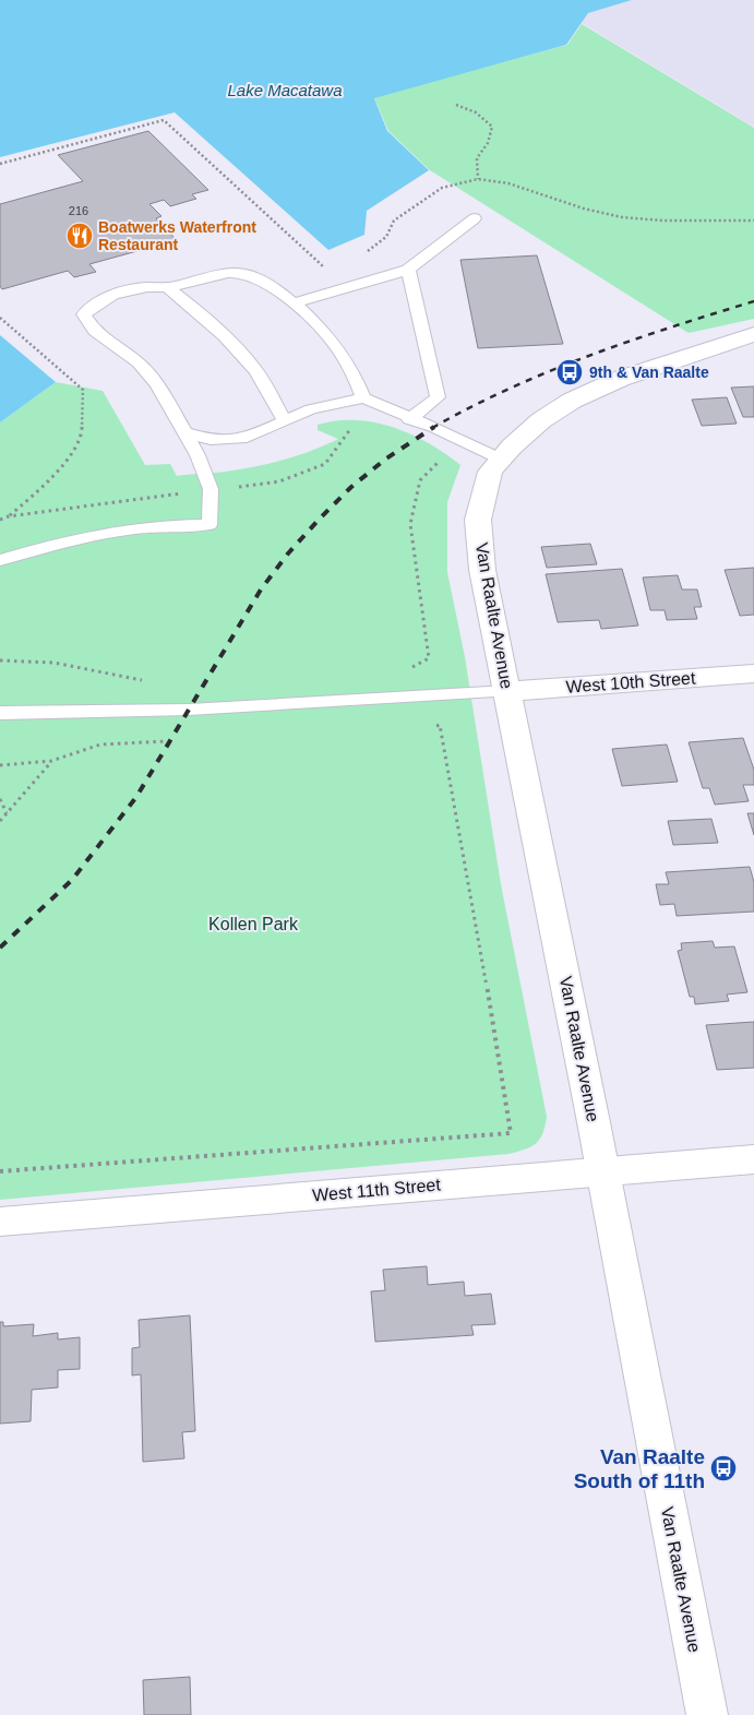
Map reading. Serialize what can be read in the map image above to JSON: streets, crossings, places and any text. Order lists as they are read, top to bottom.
{
  "streets": {
    "street": ["Van Raalte Avenue", "West 10th Street", "West 11th Street"]
  },
  "crossings": [
    ["Van Raalte Avenue", "West 10th Street"],
    ["Van Raalte Avenue", "West 11th Street"]
  ],
  "water": ["Lake Macatawa"],
  "parks": ["Kollen Park"],
  "places": {
    "restaurant": ["Boatwerks Waterfront Restaurant"],
    "bus stop": ["9th & Van Raalte", "Van Raalte South of 11th"]
  },
  "house_numbers": ["216"]
}
